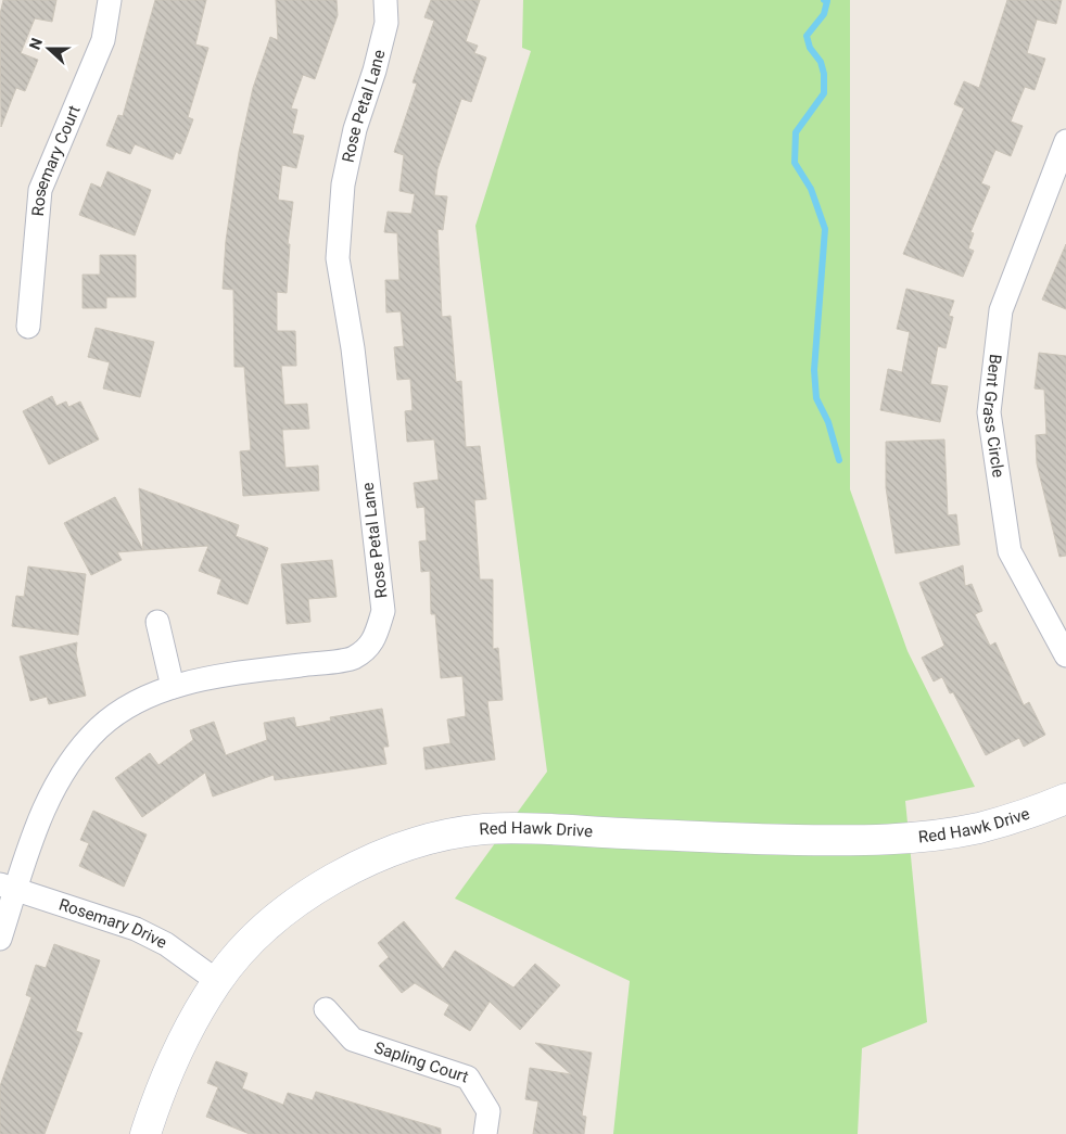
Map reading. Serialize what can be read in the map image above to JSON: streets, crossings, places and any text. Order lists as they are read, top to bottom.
{
  "streets": {
    "street": [
      "Rose Petal Lane",
      "Rosemary Court",
      "Bent Grass Circle",
      "Red Hawk Drive",
      "Rosemary Drive",
      "Sapling Court"
    ]
  },
  "crossings": [
    ["Rose Petal Lane", "Rosemary Drive"],
    ["Red Hawk Drive", "Rosemary Drive"]
  ],
  "north": "left"
}
